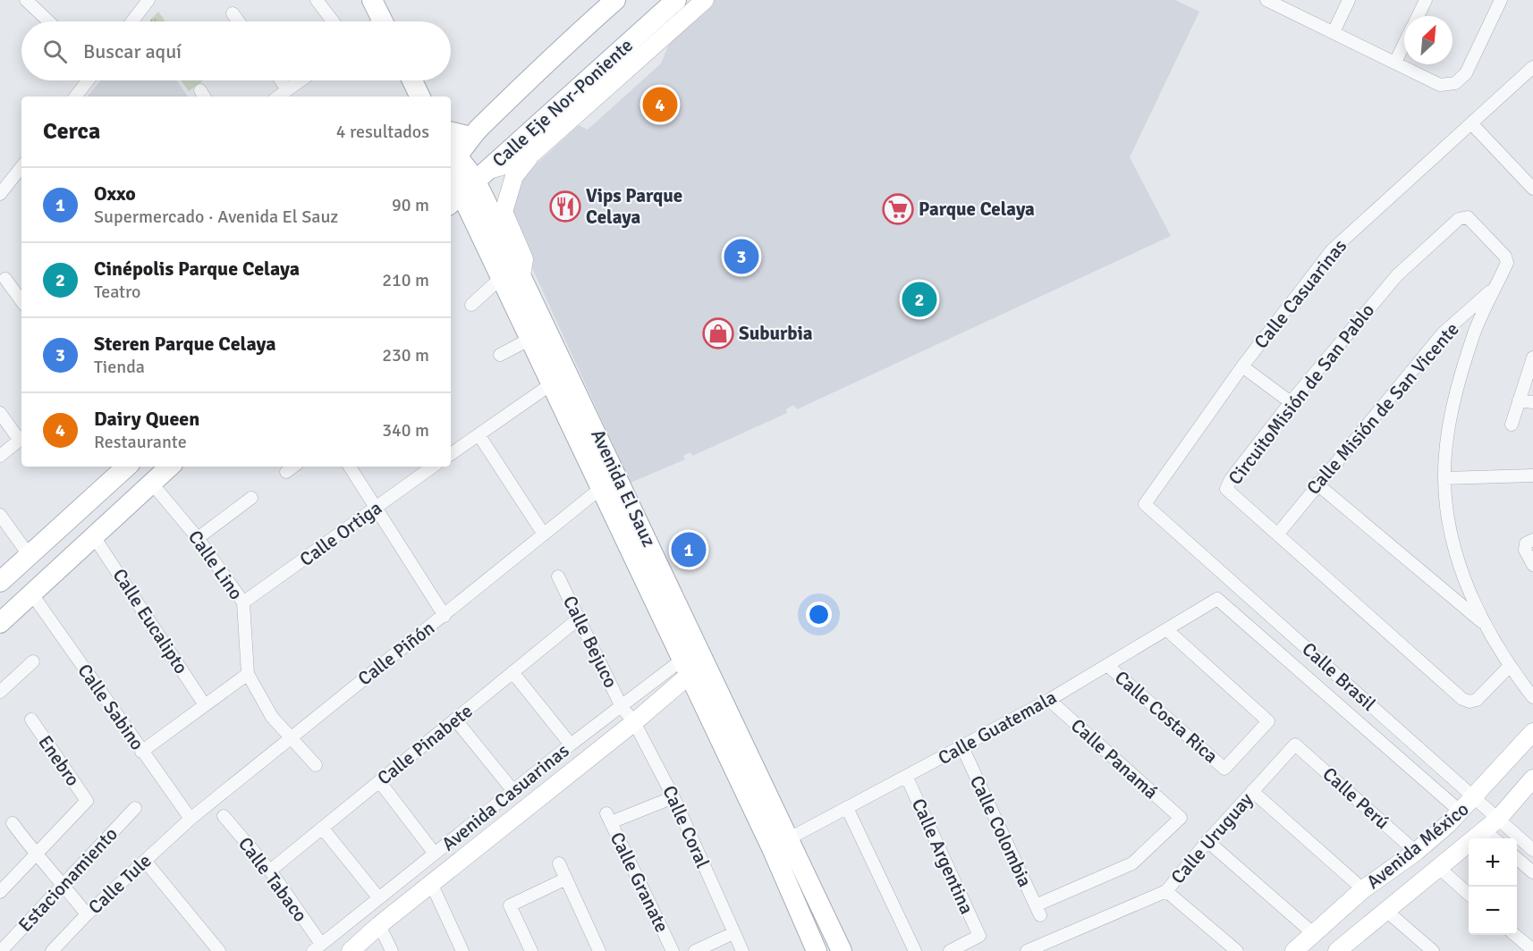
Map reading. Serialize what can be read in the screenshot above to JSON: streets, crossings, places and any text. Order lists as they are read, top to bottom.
{
  "streets": {
    "main road": ["Calle Eje Nor-Poniente", "Avenida El Sauz"],
    "street": [
      "Calle Casuarinas",
      "CircuitoMisión de San Pablo",
      "Calle Misión de San Vicente",
      "Calle Ortiga",
      "Calle Lino",
      "Calle Eucalipto",
      "Calle Bejuco",
      "Calle Piñón",
      "Calle Brasil",
      "Calle Sabino",
      "Calle Costa Rica",
      "Calle Guatemala",
      "Calle Pinabete",
      "Calle Panamá",
      "Enebro",
      "Avenida Casuarinas",
      "Calle Perú",
      "Calle Coral",
      "Calle Colombia",
      "Calle Uruguay",
      "Avenida México",
      "Calle Argentina",
      "Estacionamiento",
      "Calle Tabaco",
      "Calle Granate",
      "Calle Tule"
    ]
  },
  "crossings": [
    ["Calle Eje Nor-Poniente", "Avenida El Sauz"],
    ["Calle Casuarinas", "Calle Brasil"],
    ["CircuitoMisión de San Pablo", "Calle Misión de San Vicente"],
    ["Avenida El Sauz", "Calle Piñón"],
    ["Avenida El Sauz", "Calle Guatemala"],
    ["Avenida El Sauz", "Avenida Casuarinas"],
    ["Calle Ortiga", "Calle Lino"],
    ["Calle Lino", "Calle Piñón"],
    ["Calle Bejuco", "Calle Pinabete"],
    ["Calle Bejuco", "Avenida Casuarinas"],
    ["Calle Bejuco", "Calle Coral"],
    ["Calle Piñón", "Calle Sabino"],
    ["Calle Piñón", "Calle Tule"],
    ["Calle Brasil", "Avenida México"],
    ["Calle Sabino", "Calle Tule"],
    ["Calle Costa Rica", "Calle Guatemala"],
    ["Calle Costa Rica", "Calle Uruguay"],
    ["Calle Guatemala", "Calle Panamá"],
    ["Calle Guatemala", "Calle Colombia"],
    ["Calle Guatemala", "Calle Uruguay"],
    ["Calle Guatemala", "Avenida México"],
    ["Calle Guatemala", "Calle Argentina"],
    ["Calle Pinabete", "Calle Tabaco"],
    ["Calle Panamá", "Calle Uruguay"],
    ["Avenida Casuarinas", "Calle Coral"],
    ["Avenida Casuarinas", "Calle Tabaco"],
    ["Calle Perú", "Calle Uruguay"],
    ["Calle Perú", "Avenida México"],
    ["Calle Coral", "Calle Granate"],
    ["Calle Colombia", "Calle Uruguay"]
  ],
  "places": {
    "restaurant": ["Vips Parque Celaya"],
    "supermarket": ["Parque Celaya"],
    "shop": ["Suburbia"]
  },
  "north": "top right",
  "page": {
    "search": "Buscar aquí",
    "pins": [
      "4",
      "3",
      "2",
      "1"
    ],
    "heading": ["Cerca", "4 resultados"],
    "list": [
      {
        "mark": "1",
        "name": "Oxxo",
        "note": "Supermercado · Avenida El Sauz",
        "value": "90 m"
      },
      {
        "mark": "2",
        "name": "Cinépolis Parque Celaya",
        "note": "Teatro",
        "value": "210 m"
      },
      {
        "mark": "3",
        "name": "Steren Parque Celaya",
        "note": "Tienda",
        "value": "230 m"
      },
      {
        "mark": "4",
        "name": "Dairy Queen",
        "note": "Restaurante",
        "value": "340 m"
      }
    ],
    "map_buttons": ["+", "−"]
  }
}
